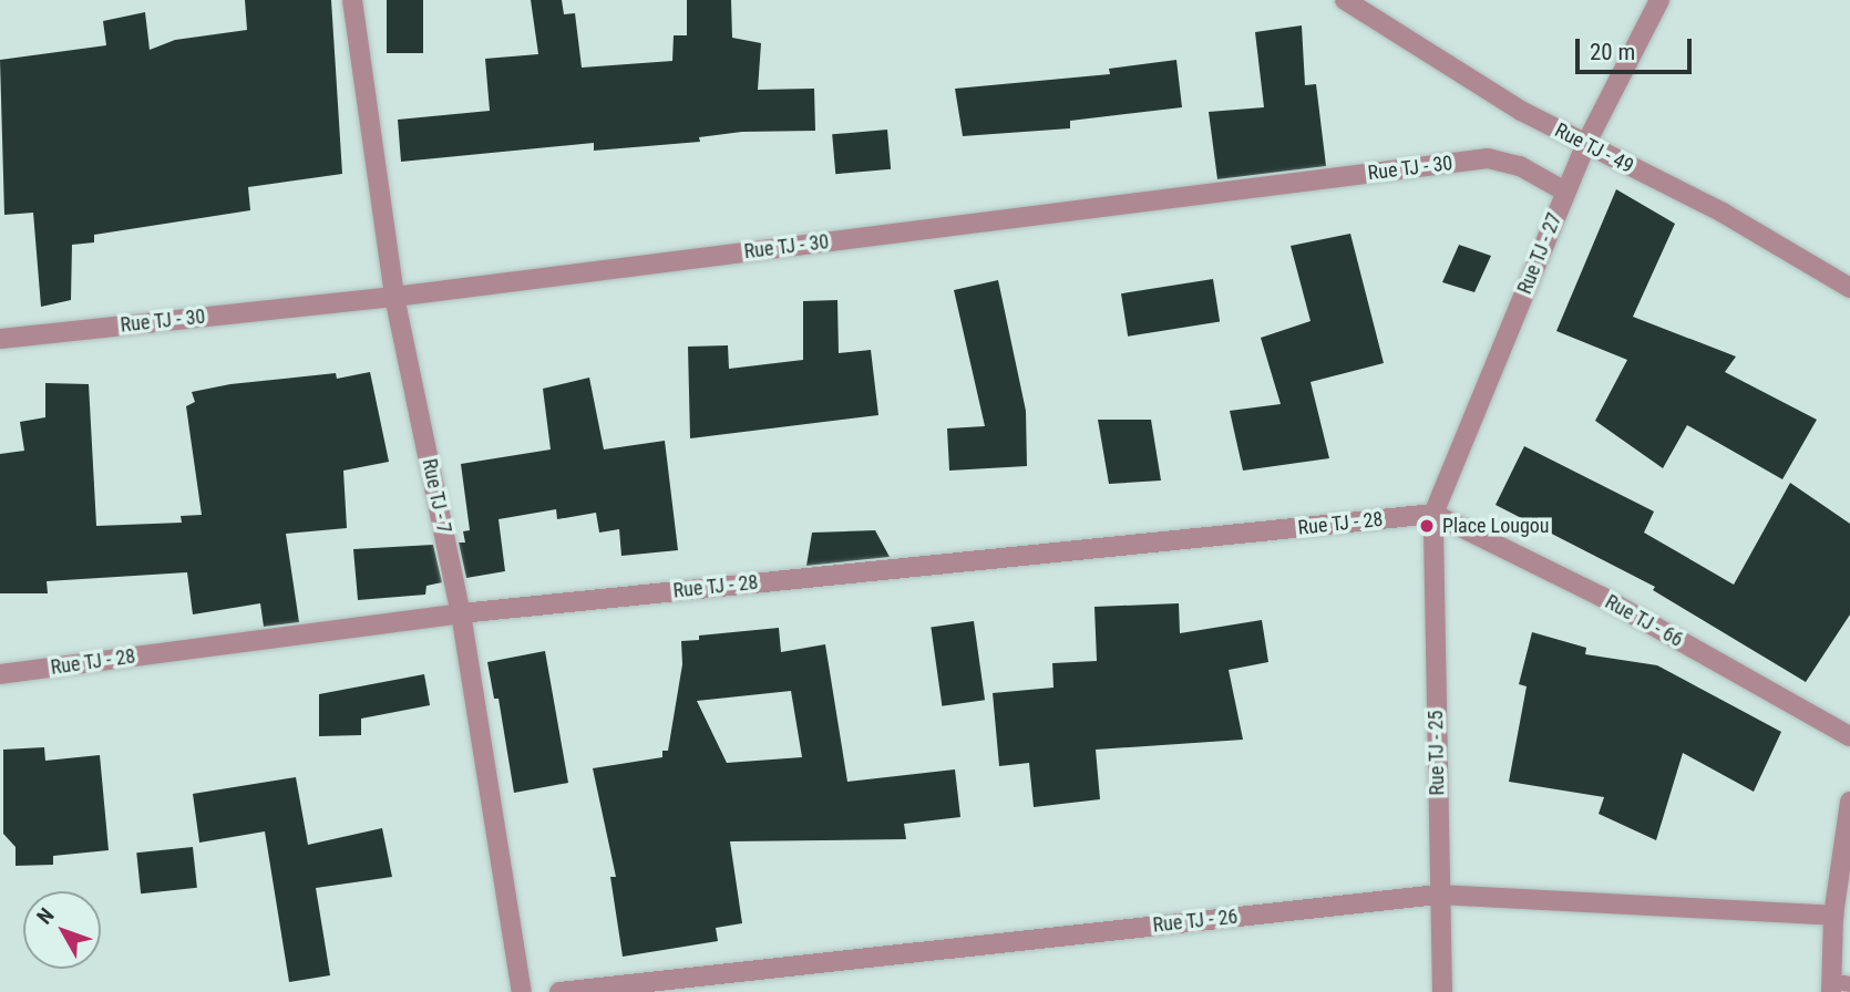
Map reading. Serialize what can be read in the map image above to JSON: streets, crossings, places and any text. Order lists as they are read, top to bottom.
{
  "streets": {
    "street": [
      "Rue TJ - 49",
      "Rue TJ - 30",
      "Rue TJ - 27",
      "Rue TJ - 7",
      "Rue TJ - 28",
      "Rue TJ - 66",
      "Rue TJ - 25",
      "Rue TJ - 26"
    ]
  },
  "crossings": [
    ["Rue TJ - 49", "Rue TJ - 27"],
    ["Rue TJ - 30", "Rue TJ - 27"],
    ["Rue TJ - 30", "Rue TJ - 7"],
    ["Rue TJ - 27", "Rue TJ - 28"],
    ["Rue TJ - 27", "Rue TJ - 66"],
    ["Rue TJ - 27", "Rue TJ - 25"],
    ["Rue TJ - 7", "Rue TJ - 28"],
    ["Rue TJ - 28", "Rue TJ - 66"],
    ["Rue TJ - 28", "Rue TJ - 25"],
    ["Rue TJ - 66", "Rue TJ - 25"],
    ["Rue TJ - 25", "Rue TJ - 26"]
  ],
  "places": ["Place Lougou"],
  "scale_bar": "20 m",
  "north": "top left"
}
